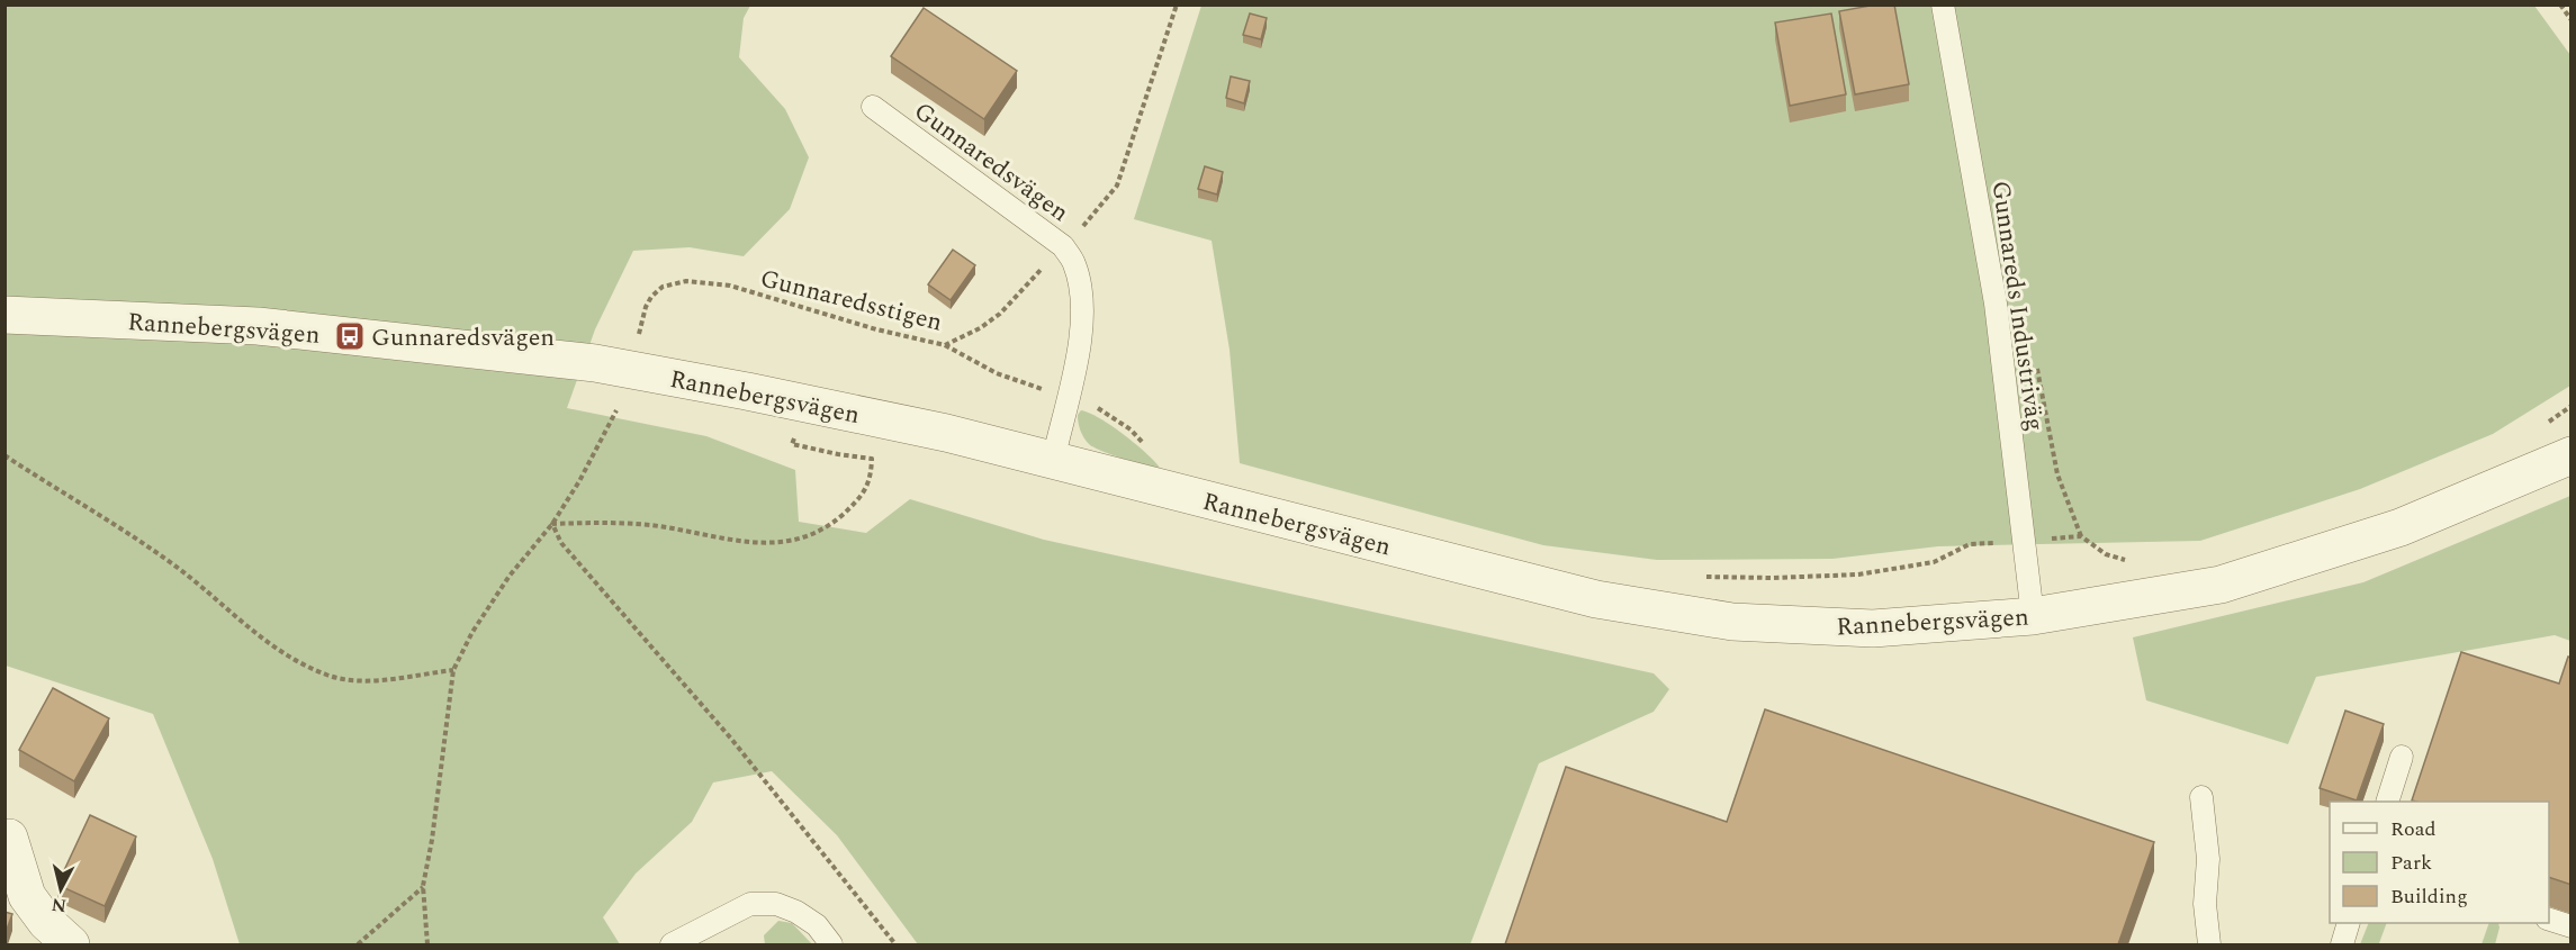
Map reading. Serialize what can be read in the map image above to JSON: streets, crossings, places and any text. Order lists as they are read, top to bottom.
{
  "streets": {
    "street": ["Rannebergsvägen"],
    "lane": ["Gunnaredsvägen", "Gunnareds Industriväg"],
    "path": ["Gunnaredsstigen"]
  },
  "crossings": [
    ["Gunnaredsvägen", "Gunnaredsstigen"],
    ["Gunnaredsvägen", "Rannebergsvägen"],
    ["Gunnareds Industriväg", "Rannebergsvägen"]
  ],
  "places": {
    "bus stop": ["Gunnaredsvägen"]
  },
  "legend": ["Road", "Park", "Building"],
  "north": "bottom"
}
